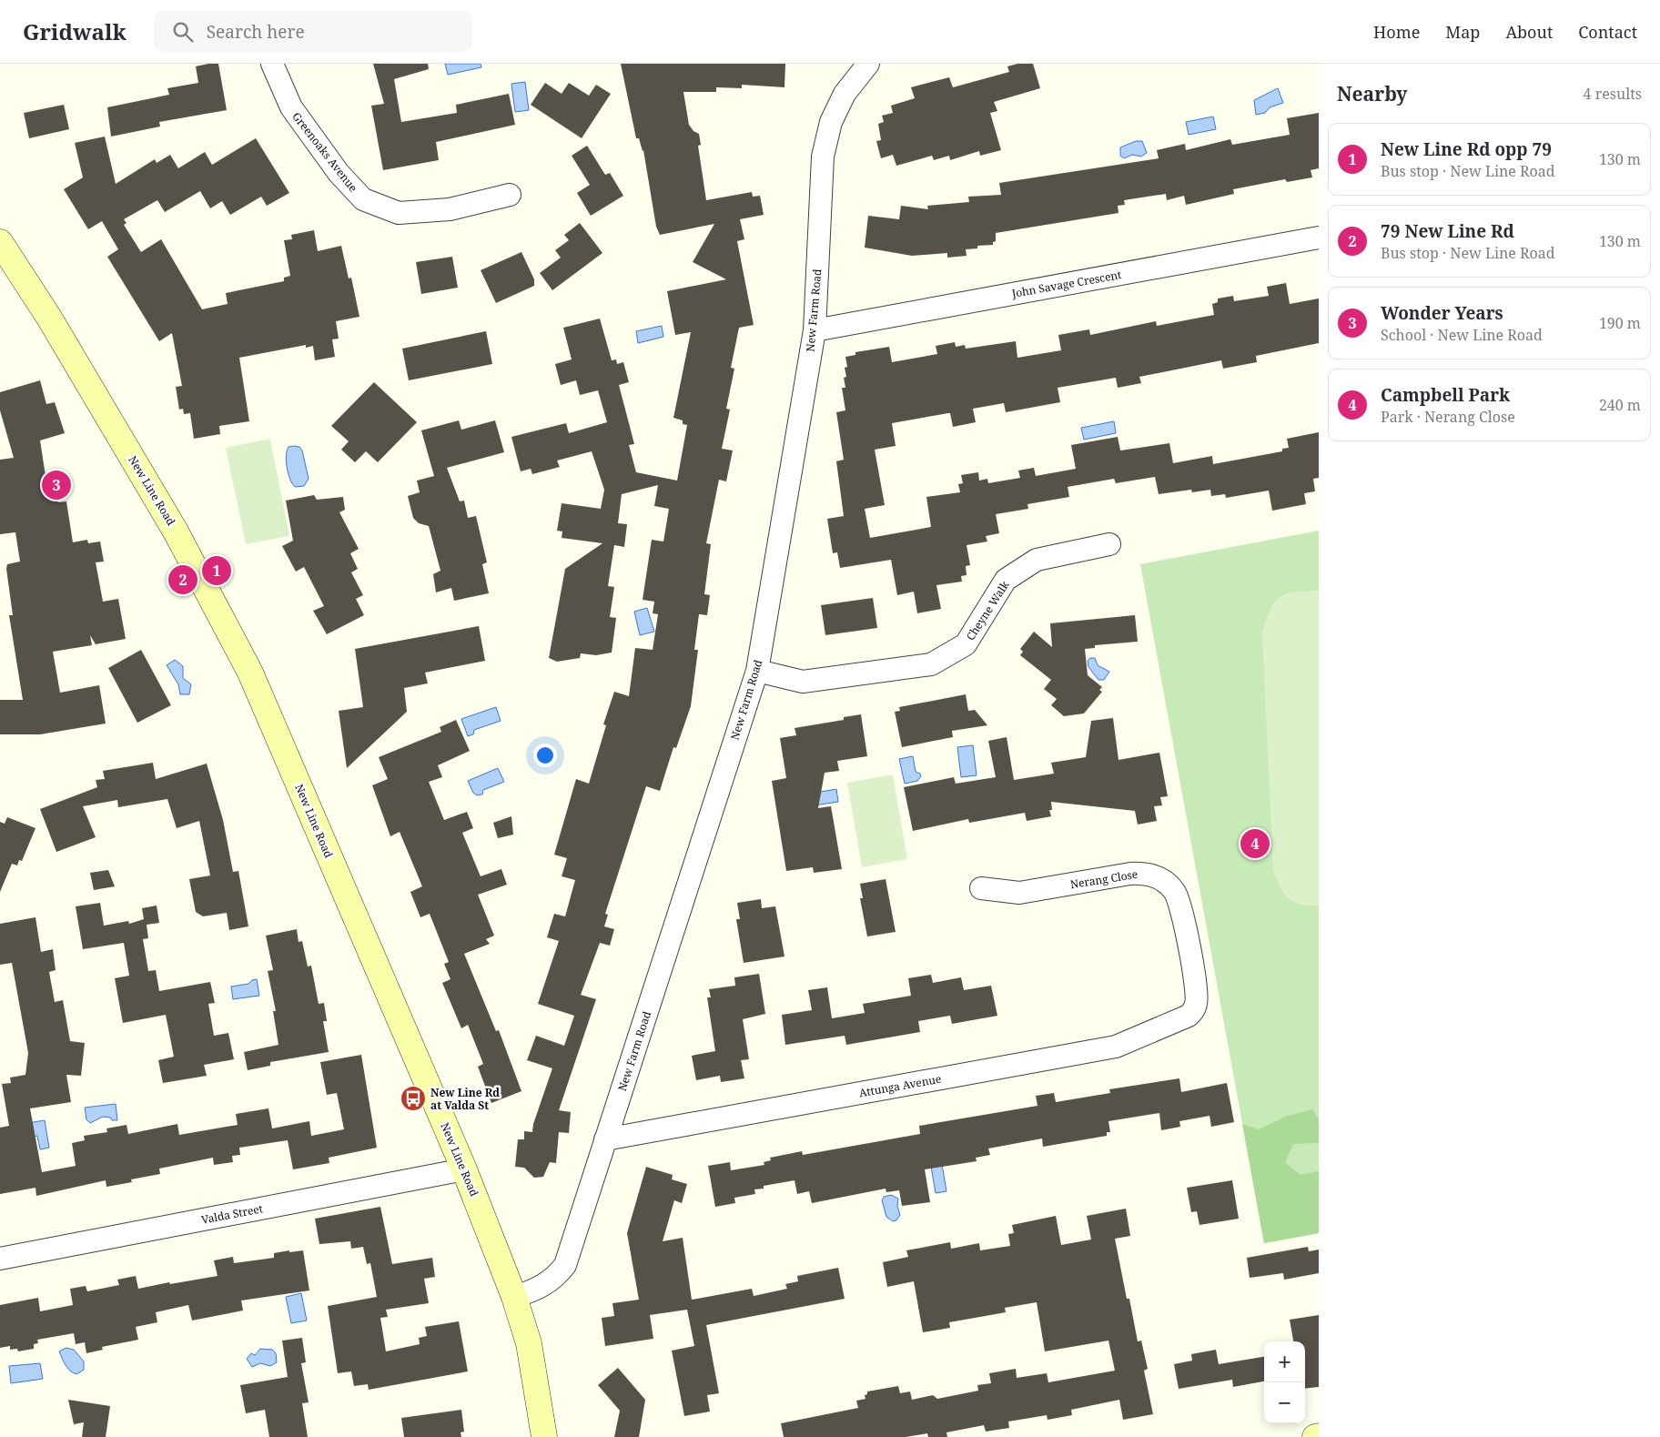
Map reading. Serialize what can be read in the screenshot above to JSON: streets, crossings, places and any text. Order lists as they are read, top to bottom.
{
  "streets": {
    "main road": ["New Line Road"],
    "street": [
      "Greenoaks Avenue",
      "John Savage Crescent",
      "New Farm Road",
      "Cheyne Walk",
      "Nerang Close",
      "Attunga Avenue",
      "Valda Street"
    ]
  },
  "crossings": [
    ["John Savage Crescent", "New Farm Road"],
    ["New Farm Road", "New Line Road"],
    ["New Farm Road", "Cheyne Walk"],
    ["New Farm Road", "Attunga Avenue"],
    ["New Line Road", "Valda Street"],
    ["Nerang Close", "Attunga Avenue"]
  ],
  "places": {
    "bus stop": ["New Line Rd at Valda St"]
  },
  "page": {
    "header": "Gridwalk",
    "search": "Search here",
    "nav": [
      "Home",
      "Map",
      "About",
      "Contact"
    ],
    "heading": ["Nearby", "4 results"],
    "list": [
      {
        "mark": "1",
        "name": "New Line Rd opp 79",
        "note": "Bus stop · New Line Road",
        "value": "130 m"
      },
      {
        "mark": "2",
        "name": "79 New Line Rd",
        "note": "Bus stop · New Line Road",
        "value": "130 m"
      },
      {
        "mark": "3",
        "name": "Wonder Years",
        "note": "School · New Line Road",
        "value": "190 m"
      },
      {
        "mark": "4",
        "name": "Campbell Park",
        "note": "Park · Nerang Close",
        "value": "240 m"
      }
    ],
    "pins": [
      "3",
      "1",
      "2",
      "4"
    ],
    "map_buttons": ["+", "−"]
  }
}
